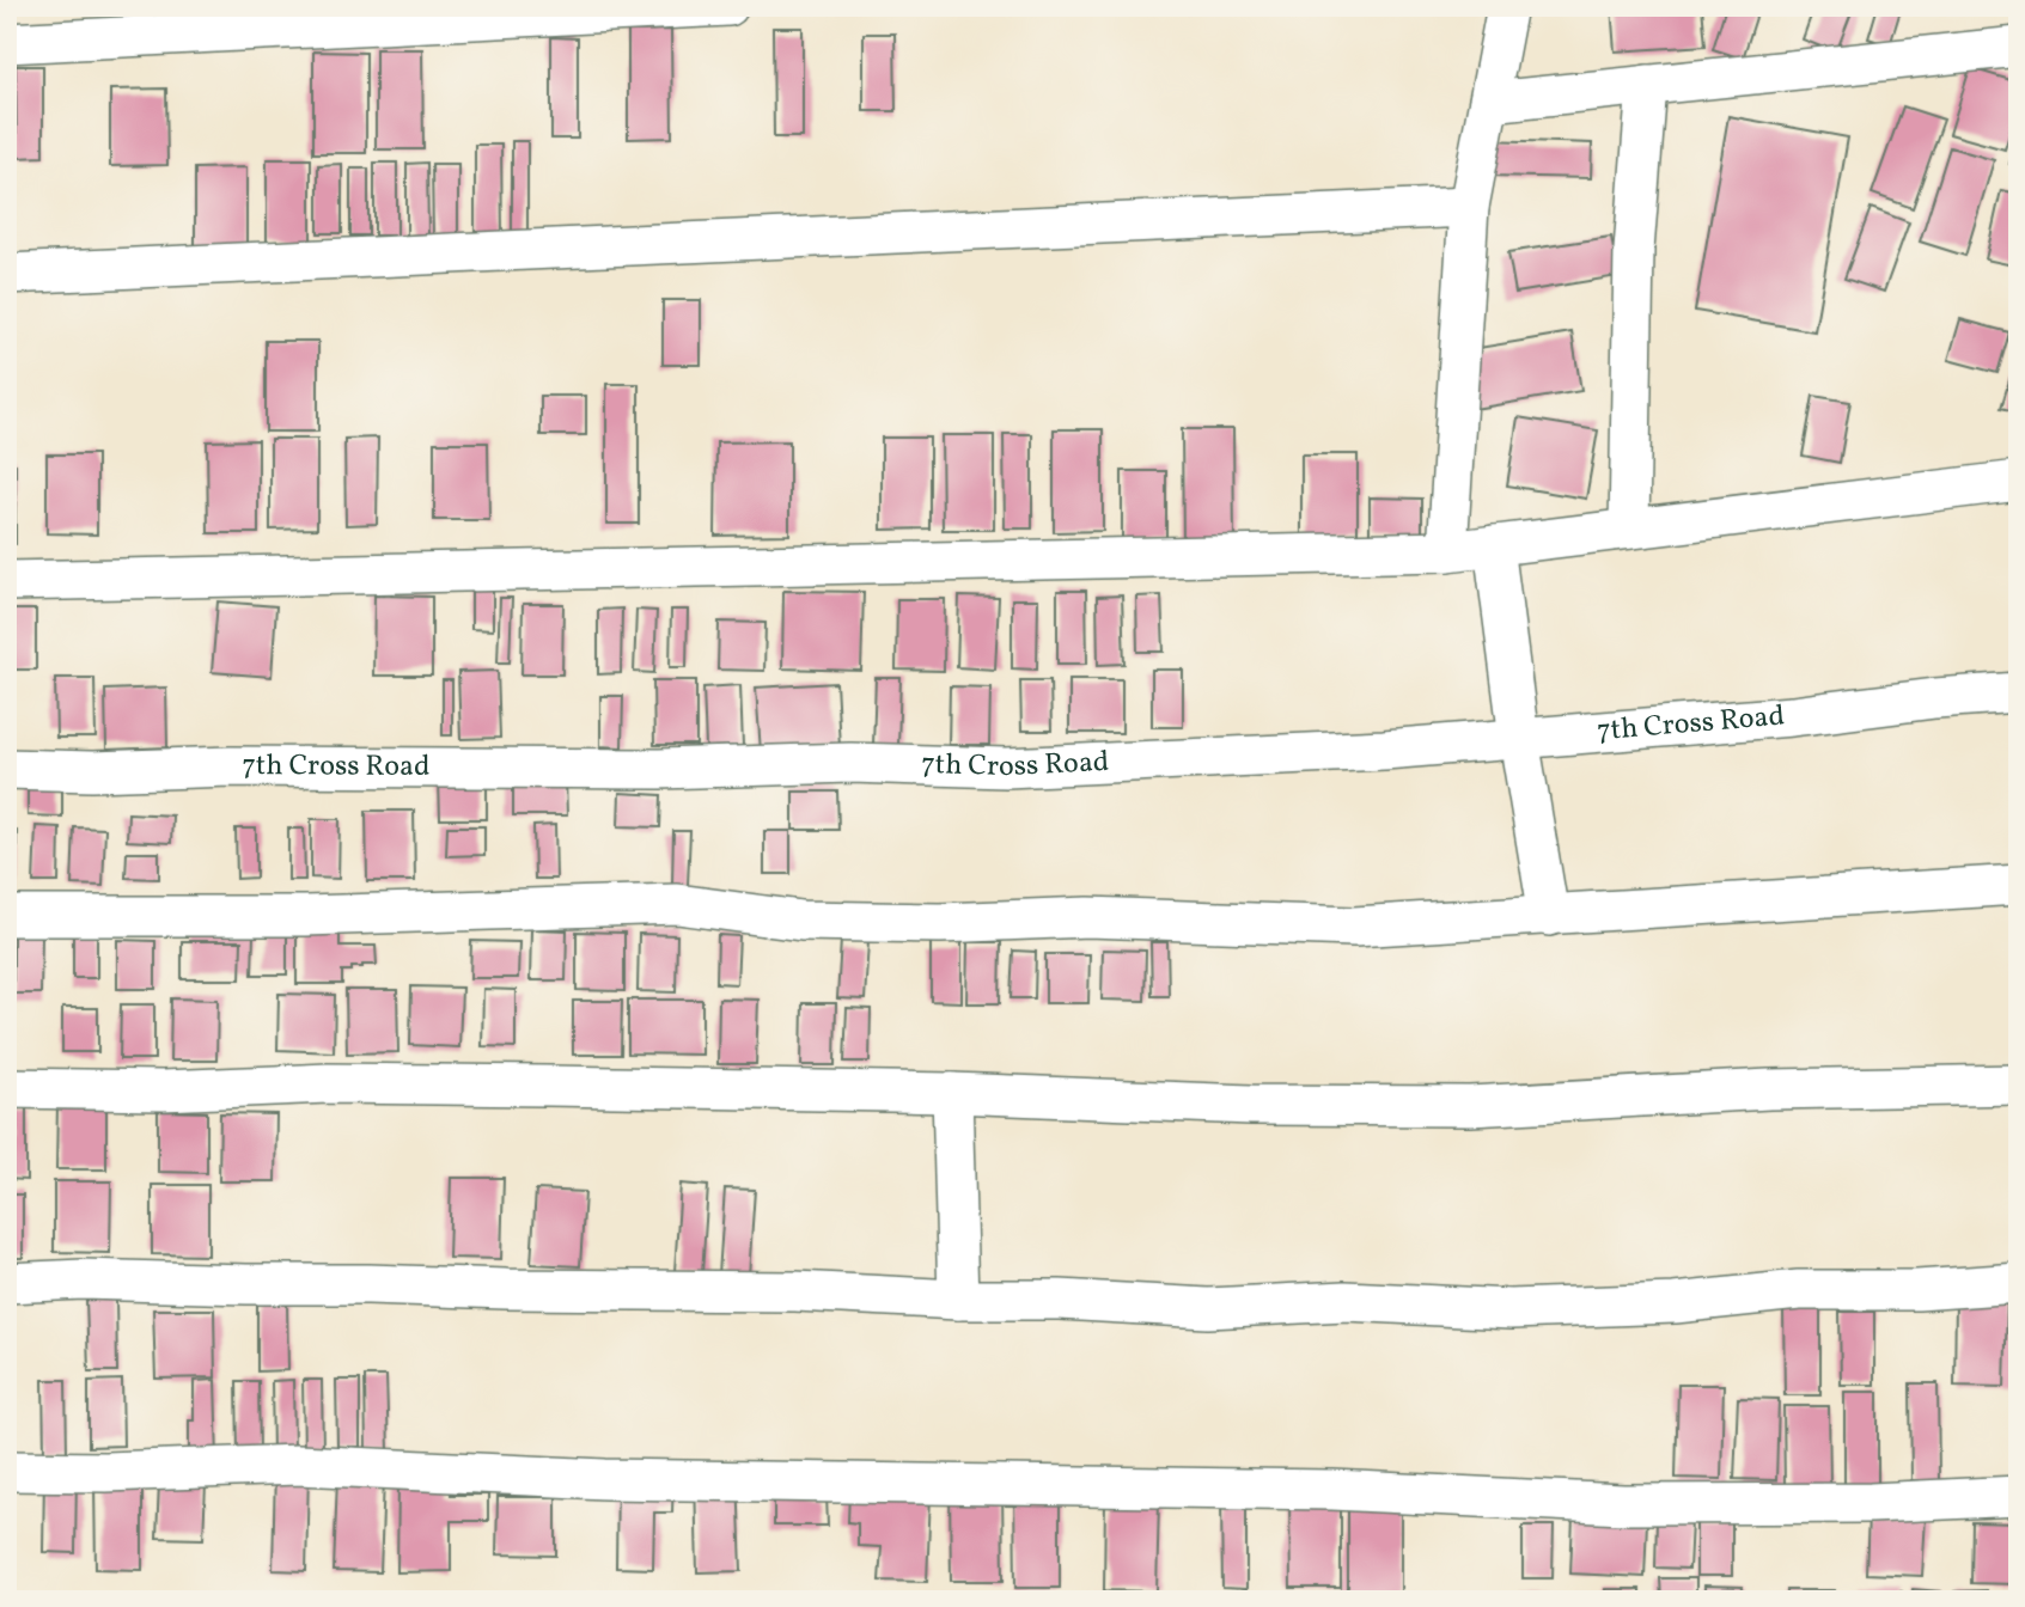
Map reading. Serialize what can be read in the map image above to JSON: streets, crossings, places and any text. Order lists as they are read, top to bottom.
{
  "streets": {
    "street": ["7th Cross Road"]
  }
}
